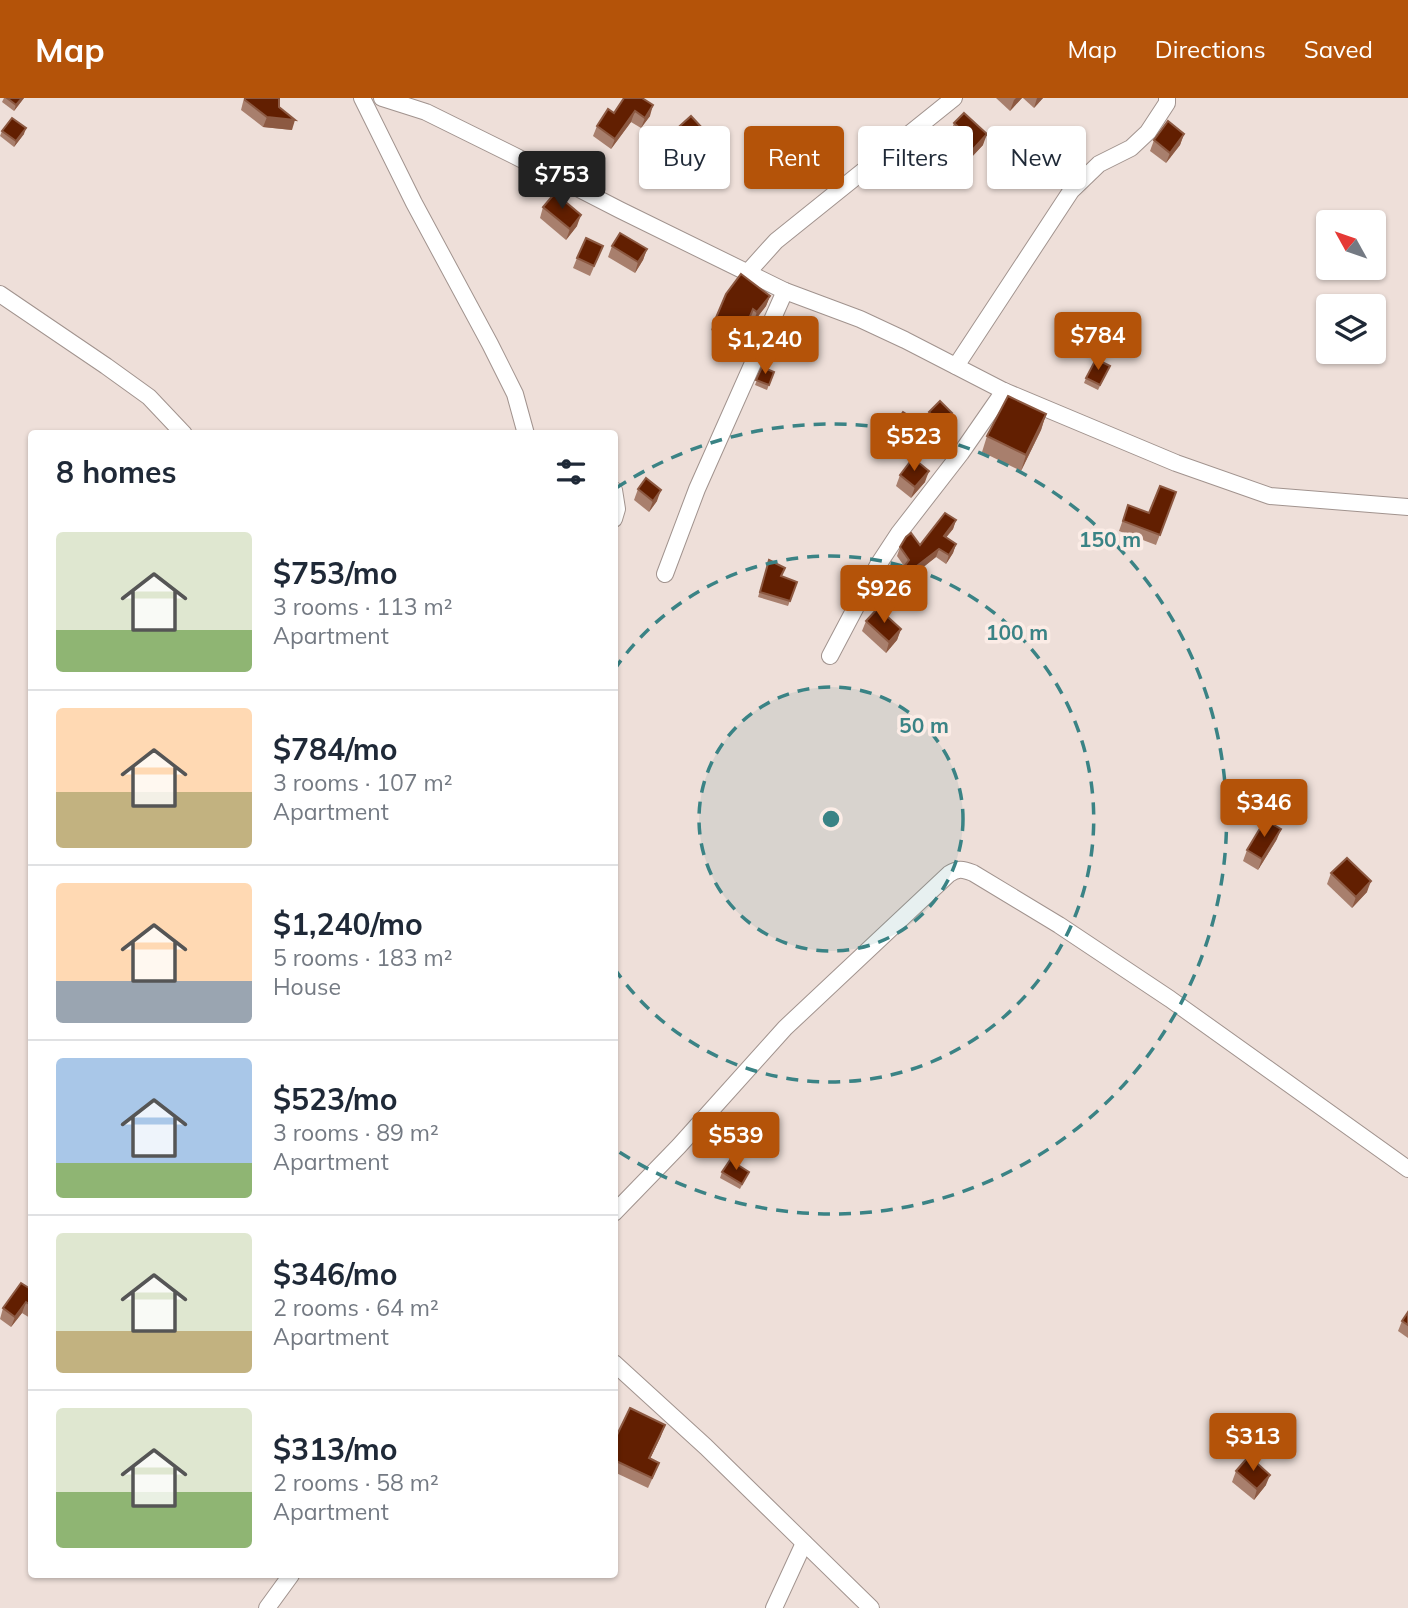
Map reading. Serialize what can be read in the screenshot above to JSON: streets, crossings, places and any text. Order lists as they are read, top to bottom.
{
  "north": "top left",
  "page": {
    "header": "Map",
    "nav": ["Map", "Directions", "Saved"],
    "chip": [
      "Buy",
      "Rent",
      "Filters",
      "New"
    ],
    "price": [
      "$753",
      "$784",
      "$1,240",
      "$523",
      "$926",
      "$346",
      "$539",
      "$313"
    ],
    "heading": "8 homes",
    "list": [
      {
        "name": "$753/mo",
        "note": "3 rooms · 113 m² · Apartment"
      },
      {
        "name": "$784/mo",
        "note": "3 rooms · 107 m² · Apartment"
      },
      {
        "name": "$1,240/mo",
        "note": "5 rooms · 183 m² · House"
      },
      {
        "name": "$523/mo",
        "note": "3 rooms · 89 m² · Apartment"
      },
      {
        "name": "$346/mo",
        "note": "2 rooms · 64 m² · Apartment"
      },
      {
        "name": "$313/mo",
        "note": "2 rooms · 58 m² · Apartment"
      }
    ]
  },
  "rings": ["150 m", "100 m", "50 m"]
}
